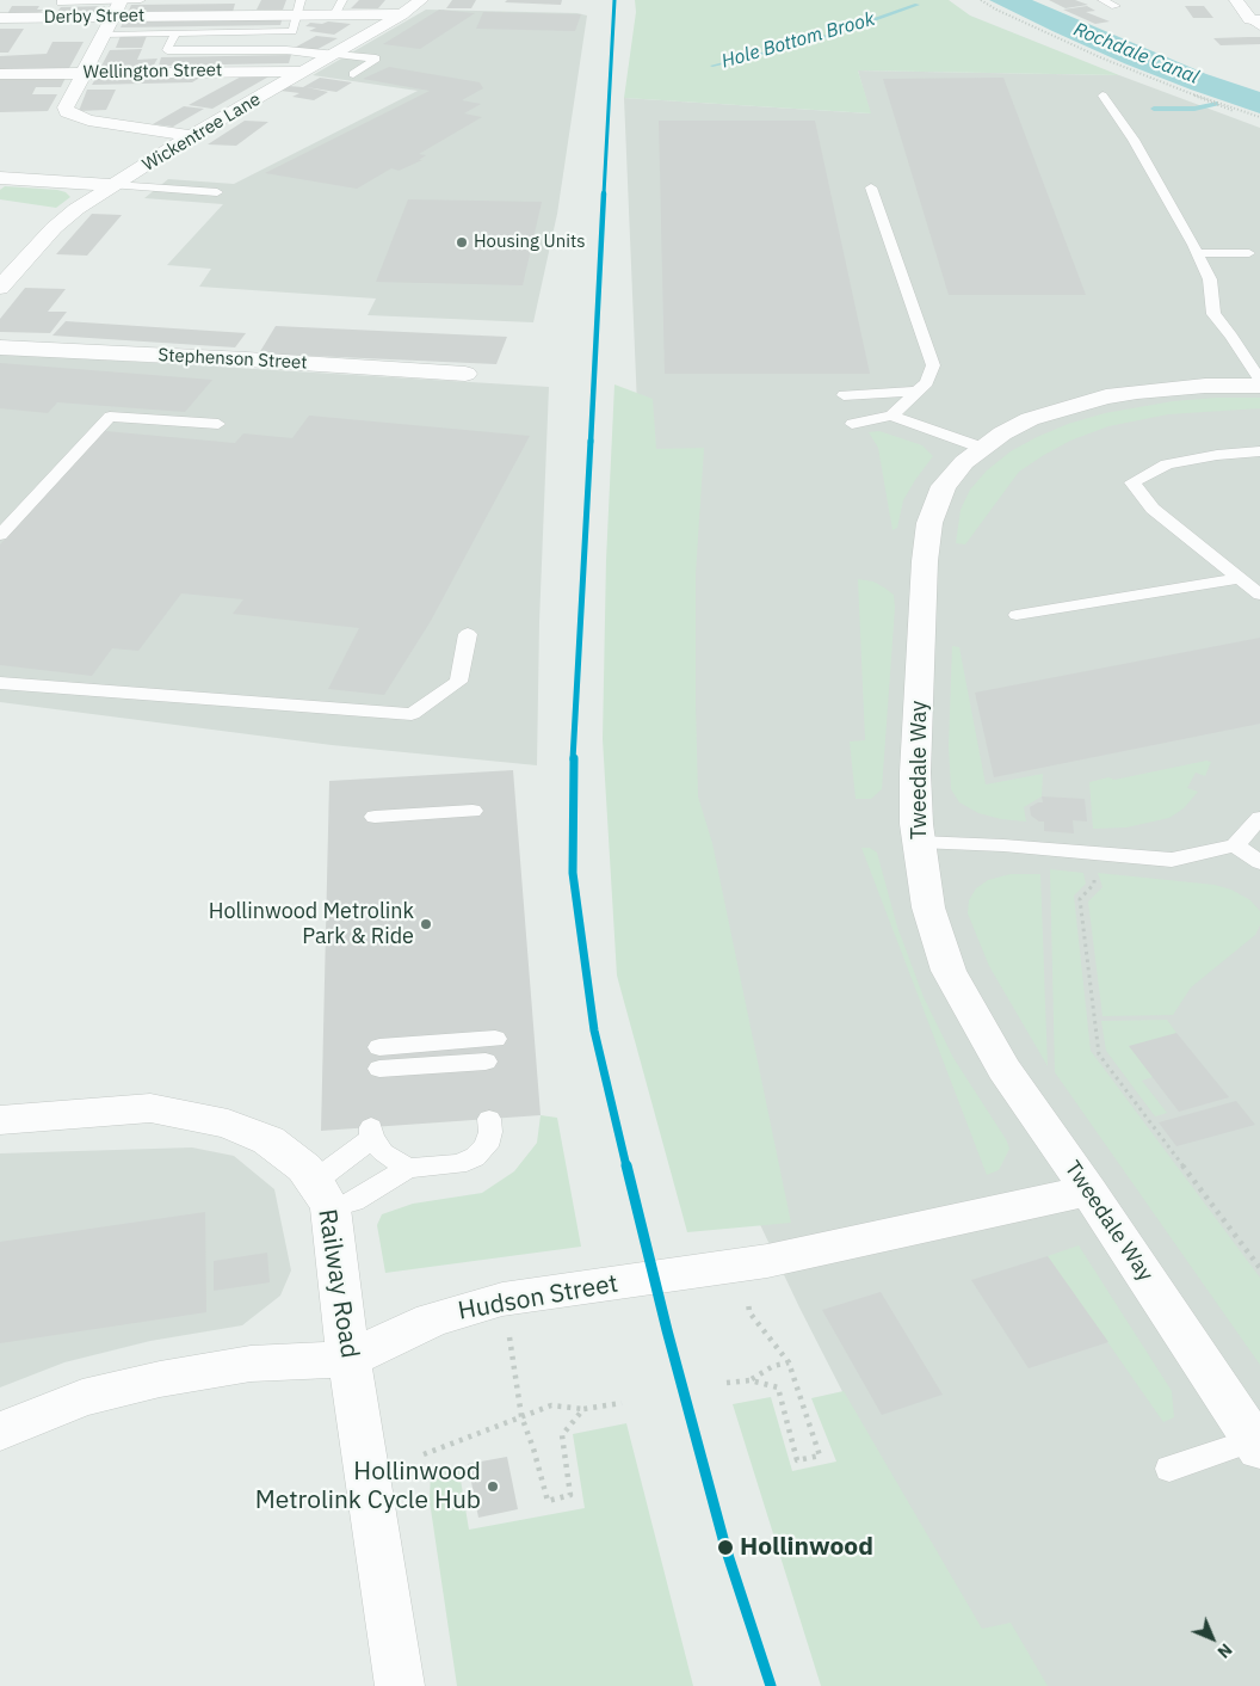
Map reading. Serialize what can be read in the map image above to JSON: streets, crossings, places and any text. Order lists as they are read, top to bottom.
{
  "streets": {
    "street": [
      "Derby Street",
      "Wellington Street",
      "Wickentree Lane",
      "Stephenson Street",
      "Tweedale Way",
      "Railway Road",
      "Hudson Street"
    ]
  },
  "crossings": [
    ["Derby Street", "Wickentree Lane"],
    ["Wellington Street", "Wickentree Lane"],
    ["Tweedale Way", "Hudson Street"],
    ["Railway Road", "Hudson Street"]
  ],
  "water": ["Hole Bottom Brook", "Rochdale Canal"],
  "places": [
    "Housing Units",
    "Hollinwood Metrolink Park & Ride",
    "Hollinwood Metrolink Cycle Hub",
    "Hollinwood"
  ],
  "north": "bottom right"
}
